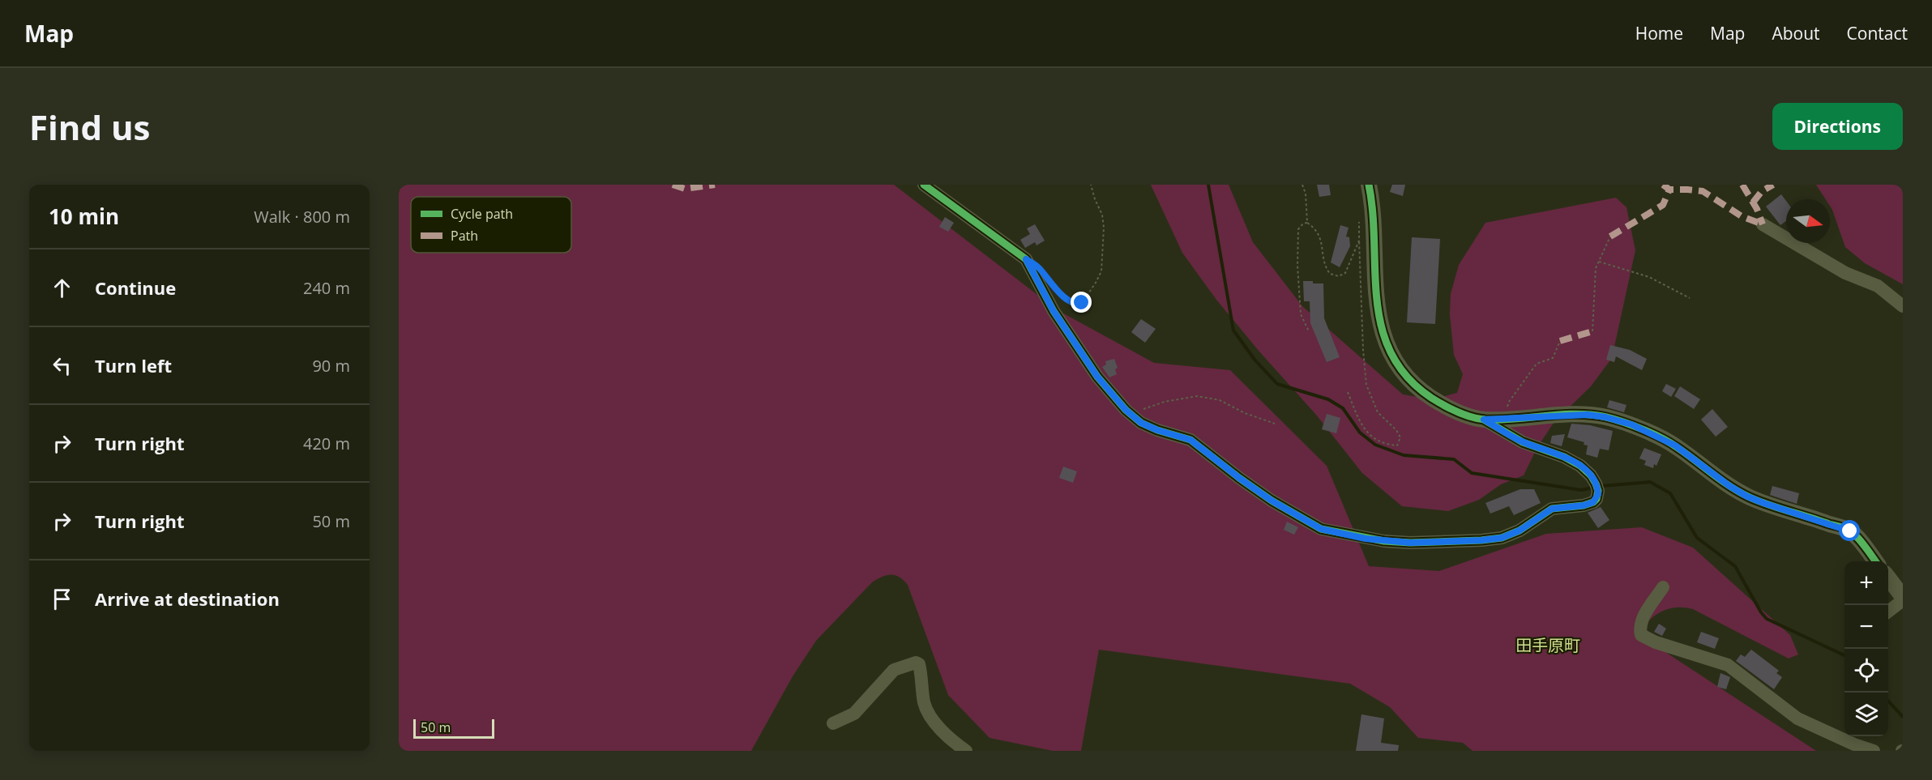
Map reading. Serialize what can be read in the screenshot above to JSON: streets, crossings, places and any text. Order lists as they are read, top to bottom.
{
  "districts": ["田手原町"],
  "legend": ["Cycle path", "Path"],
  "scale_bar": "50 m",
  "north": "right",
  "page": {
    "header": "Map",
    "nav": [
      "Home",
      "Map",
      "About",
      "Contact"
    ],
    "buttons": "Directions",
    "title": "Find us",
    "heading": ["10 min", "Walk · 800 m"],
    "list": [
      ["Continue", "240 m"],
      ["Turn left", "90 m"],
      ["Turn right", "420 m"],
      ["Turn right", "50 m"],
      "Arrive at destination"
    ],
    "map_buttons": ["+", "−"],
    "scale": "50 m"
  }
}
